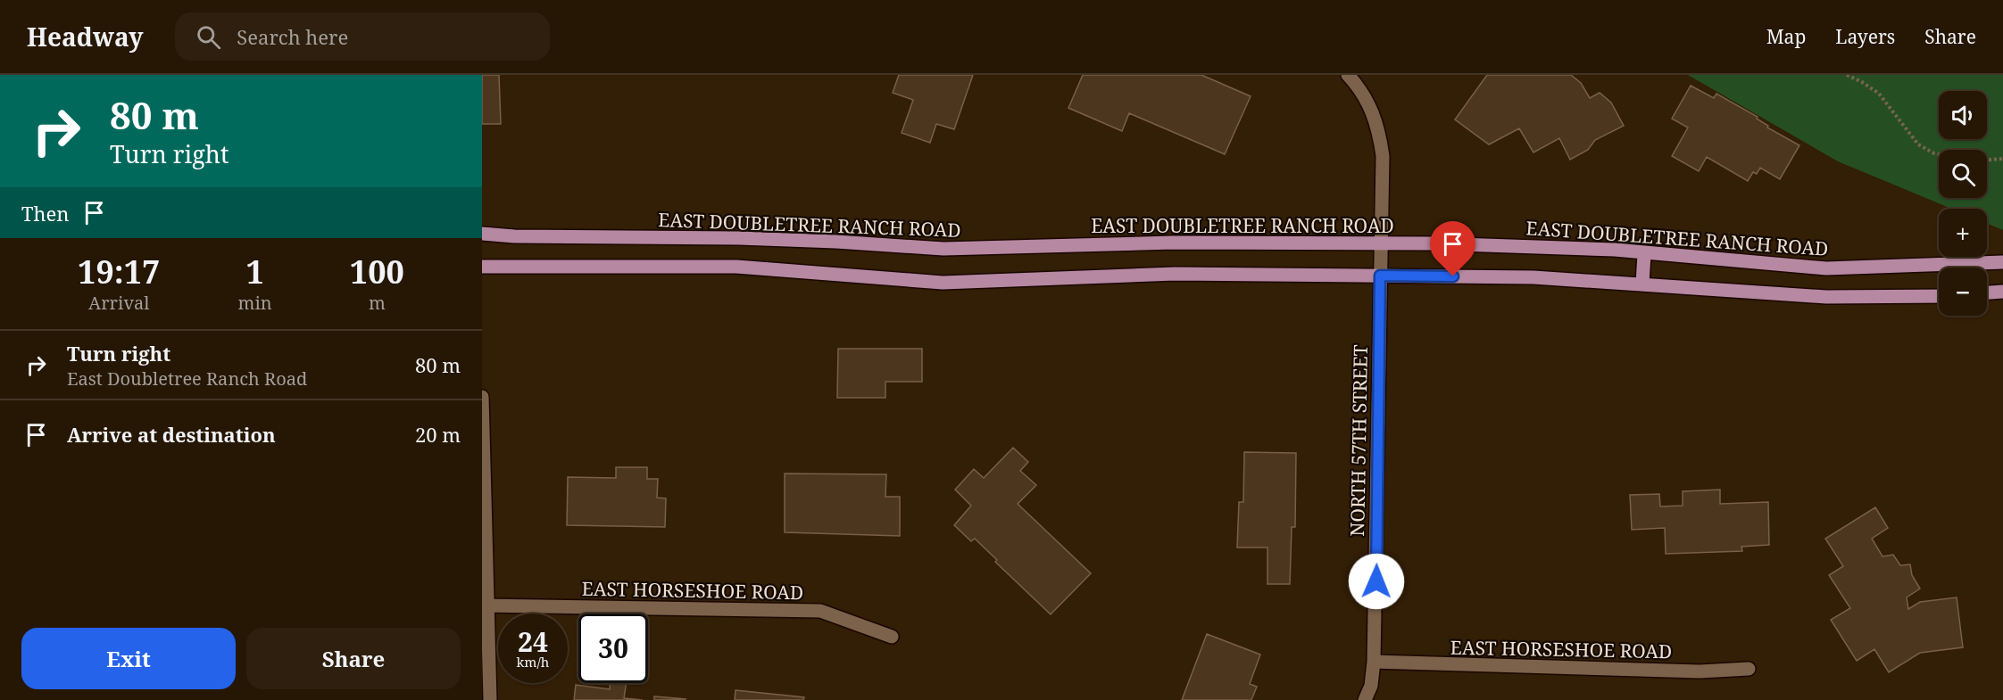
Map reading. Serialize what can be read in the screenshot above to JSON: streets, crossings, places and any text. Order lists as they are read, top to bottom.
{
  "streets": {
    "main road": ["EAST DOUBLETREE RANCH ROAD"],
    "street": ["NORTH 57TH STREET", "EAST HORSESHOE ROAD"]
  },
  "crossings": [
    ["EAST DOUBLETREE RANCH ROAD", "NORTH 57TH STREET"],
    ["NORTH 57TH STREET", "EAST HORSESHOE ROAD"]
  ],
  "page": {
    "header": "Headway",
    "search": "Search here",
    "nav": ["Map", "Layers", "Share"],
    "turn": ["80 m", "Turn right"],
    "map_buttons": ["+", "−"],
    "then": "Then",
    "eta": [
      "19:17",
      "Arrival",
      "1",
      "min",
      "100",
      "m"
    ],
    "list": [
      {
        "name": "Turn right",
        "note": "East Doubletree Ranch Road",
        "value": "80 m"
      },
      {
        "name": "Arrive at destination",
        "value": "20 m"
      }
    ],
    "speed": "24 km/h",
    "limit": "30",
    "buttons": ["Exit", "Share"]
  }
}
